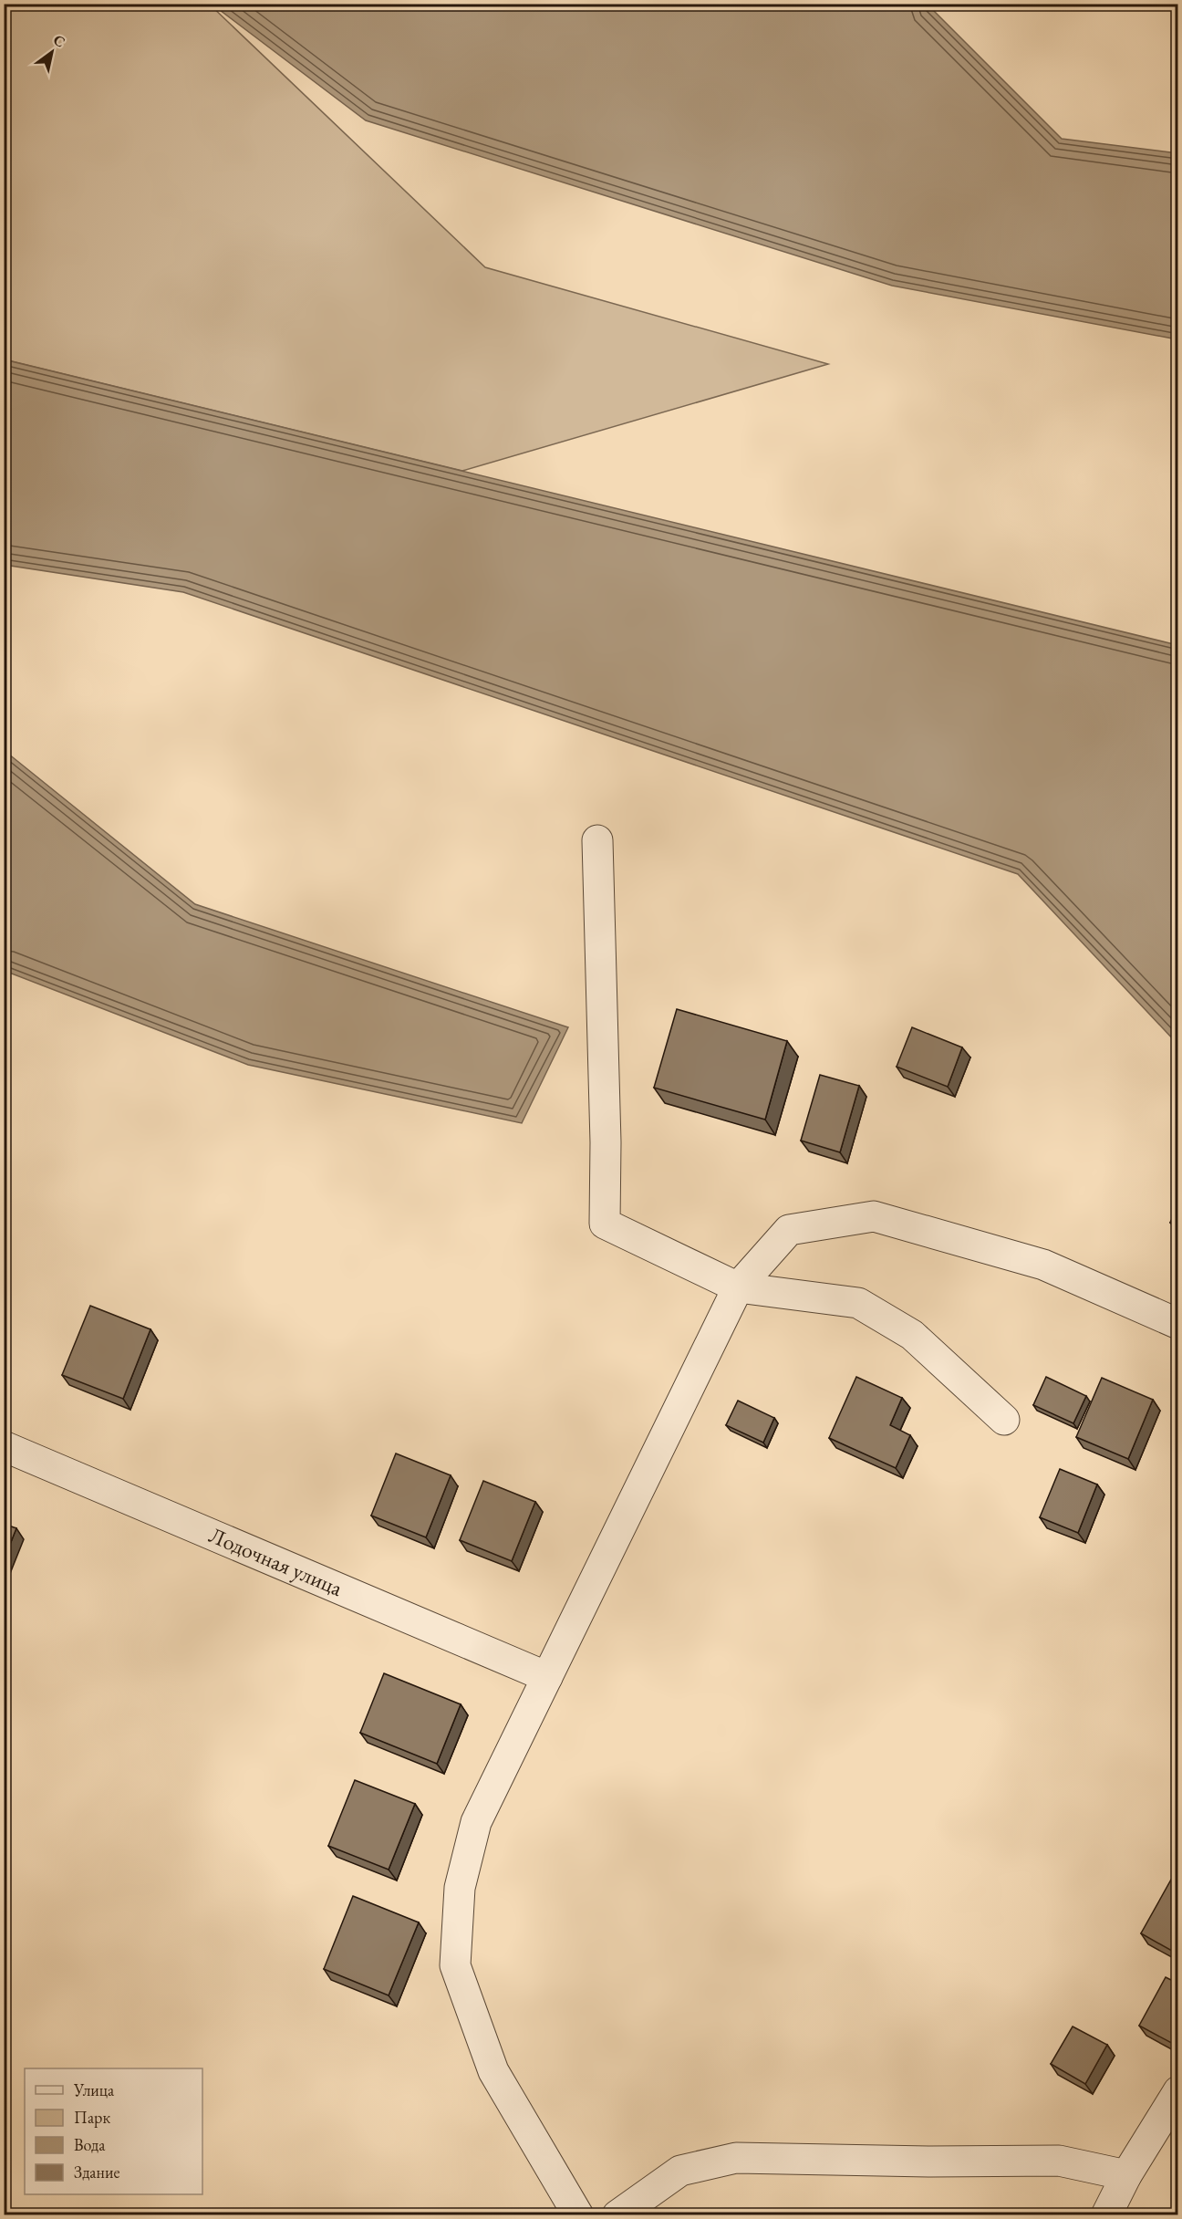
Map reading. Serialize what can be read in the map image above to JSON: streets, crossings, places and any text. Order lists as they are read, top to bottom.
{
  "streets": {
    "street": ["Лодочная улица"]
  },
  "legend": [
    "Улица",
    "Парк",
    "Вода",
    "Здание"
  ],
  "north": "top right"
}
